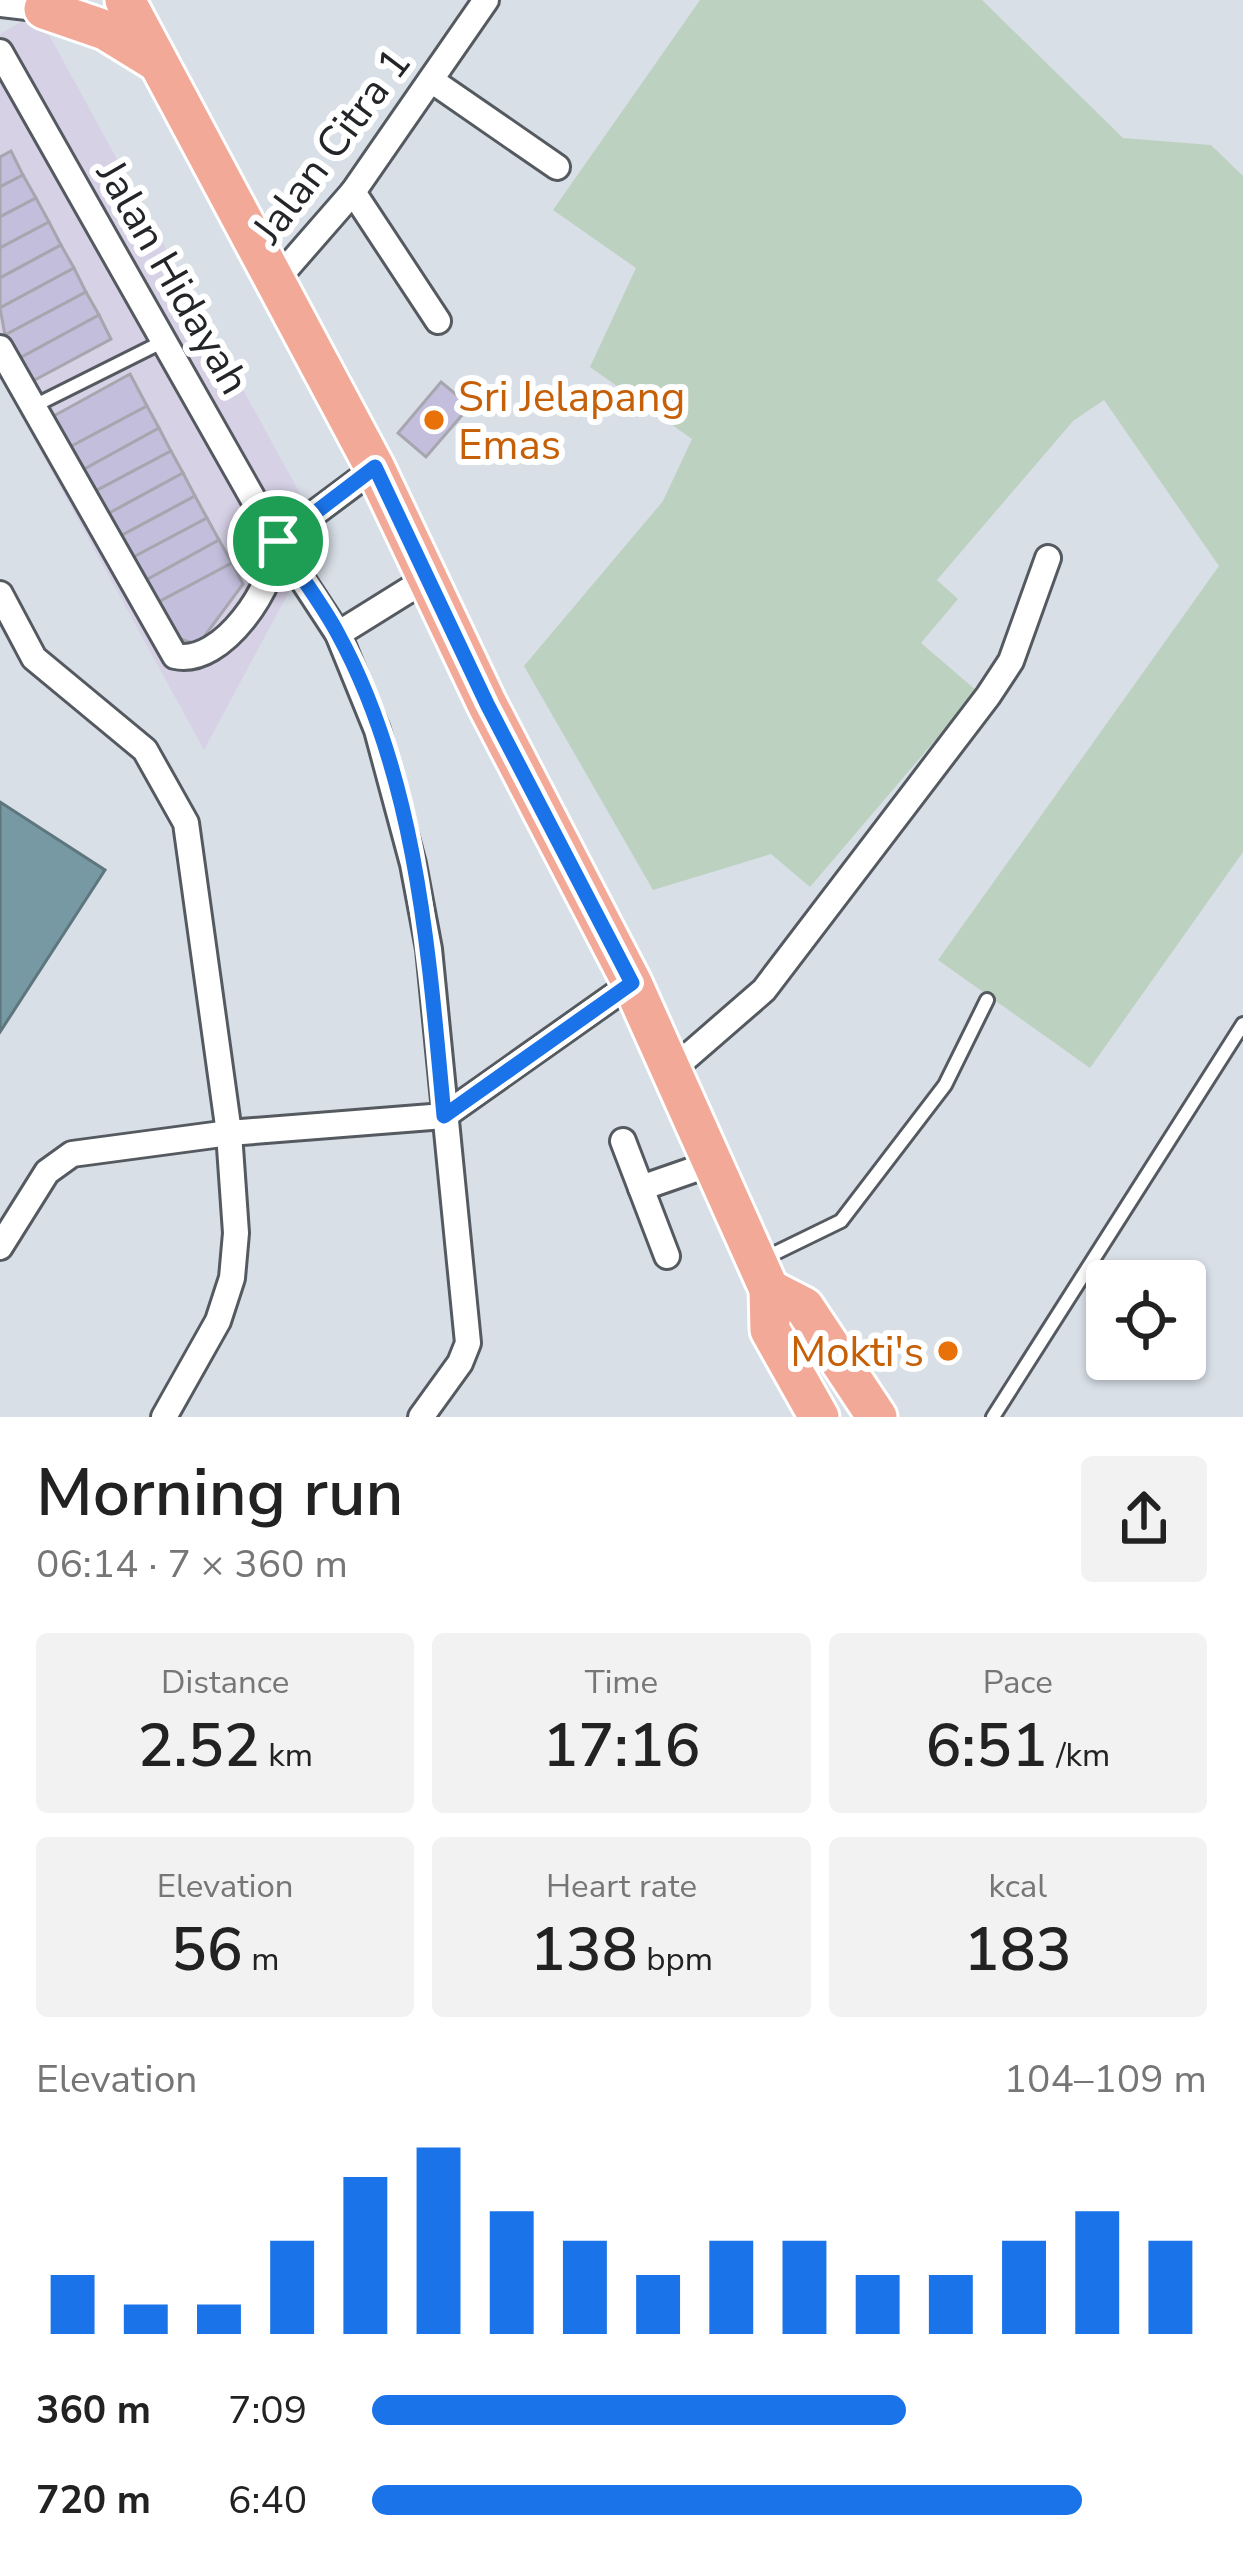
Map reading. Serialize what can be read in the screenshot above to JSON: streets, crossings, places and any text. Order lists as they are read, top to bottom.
{
  "streets": {
    "street": ["Jalan Citra 1", "Jalan Hidayah"]
  },
  "places": ["Sri Jelapang Emas", "Mokti's"],
  "page": {
    "heading": ["Morning run", "06:14 · 7 × 360 m"],
    "stats": [
      ["Distance", "2.52 km"],
      ["Time", "17:16"],
      ["Pace", "6:51 /km"],
      ["Elevation", "56 m"],
      ["Heart rate", "138 bpm"],
      ["kcal", "183"]
    ],
    "chart": ["Elevation", "104–109 m"],
    "list": [
      {
        "name": "360 m",
        "note": "7:09"
      },
      {
        "name": "720 m",
        "note": "6:40"
      }
    ]
  }
}
